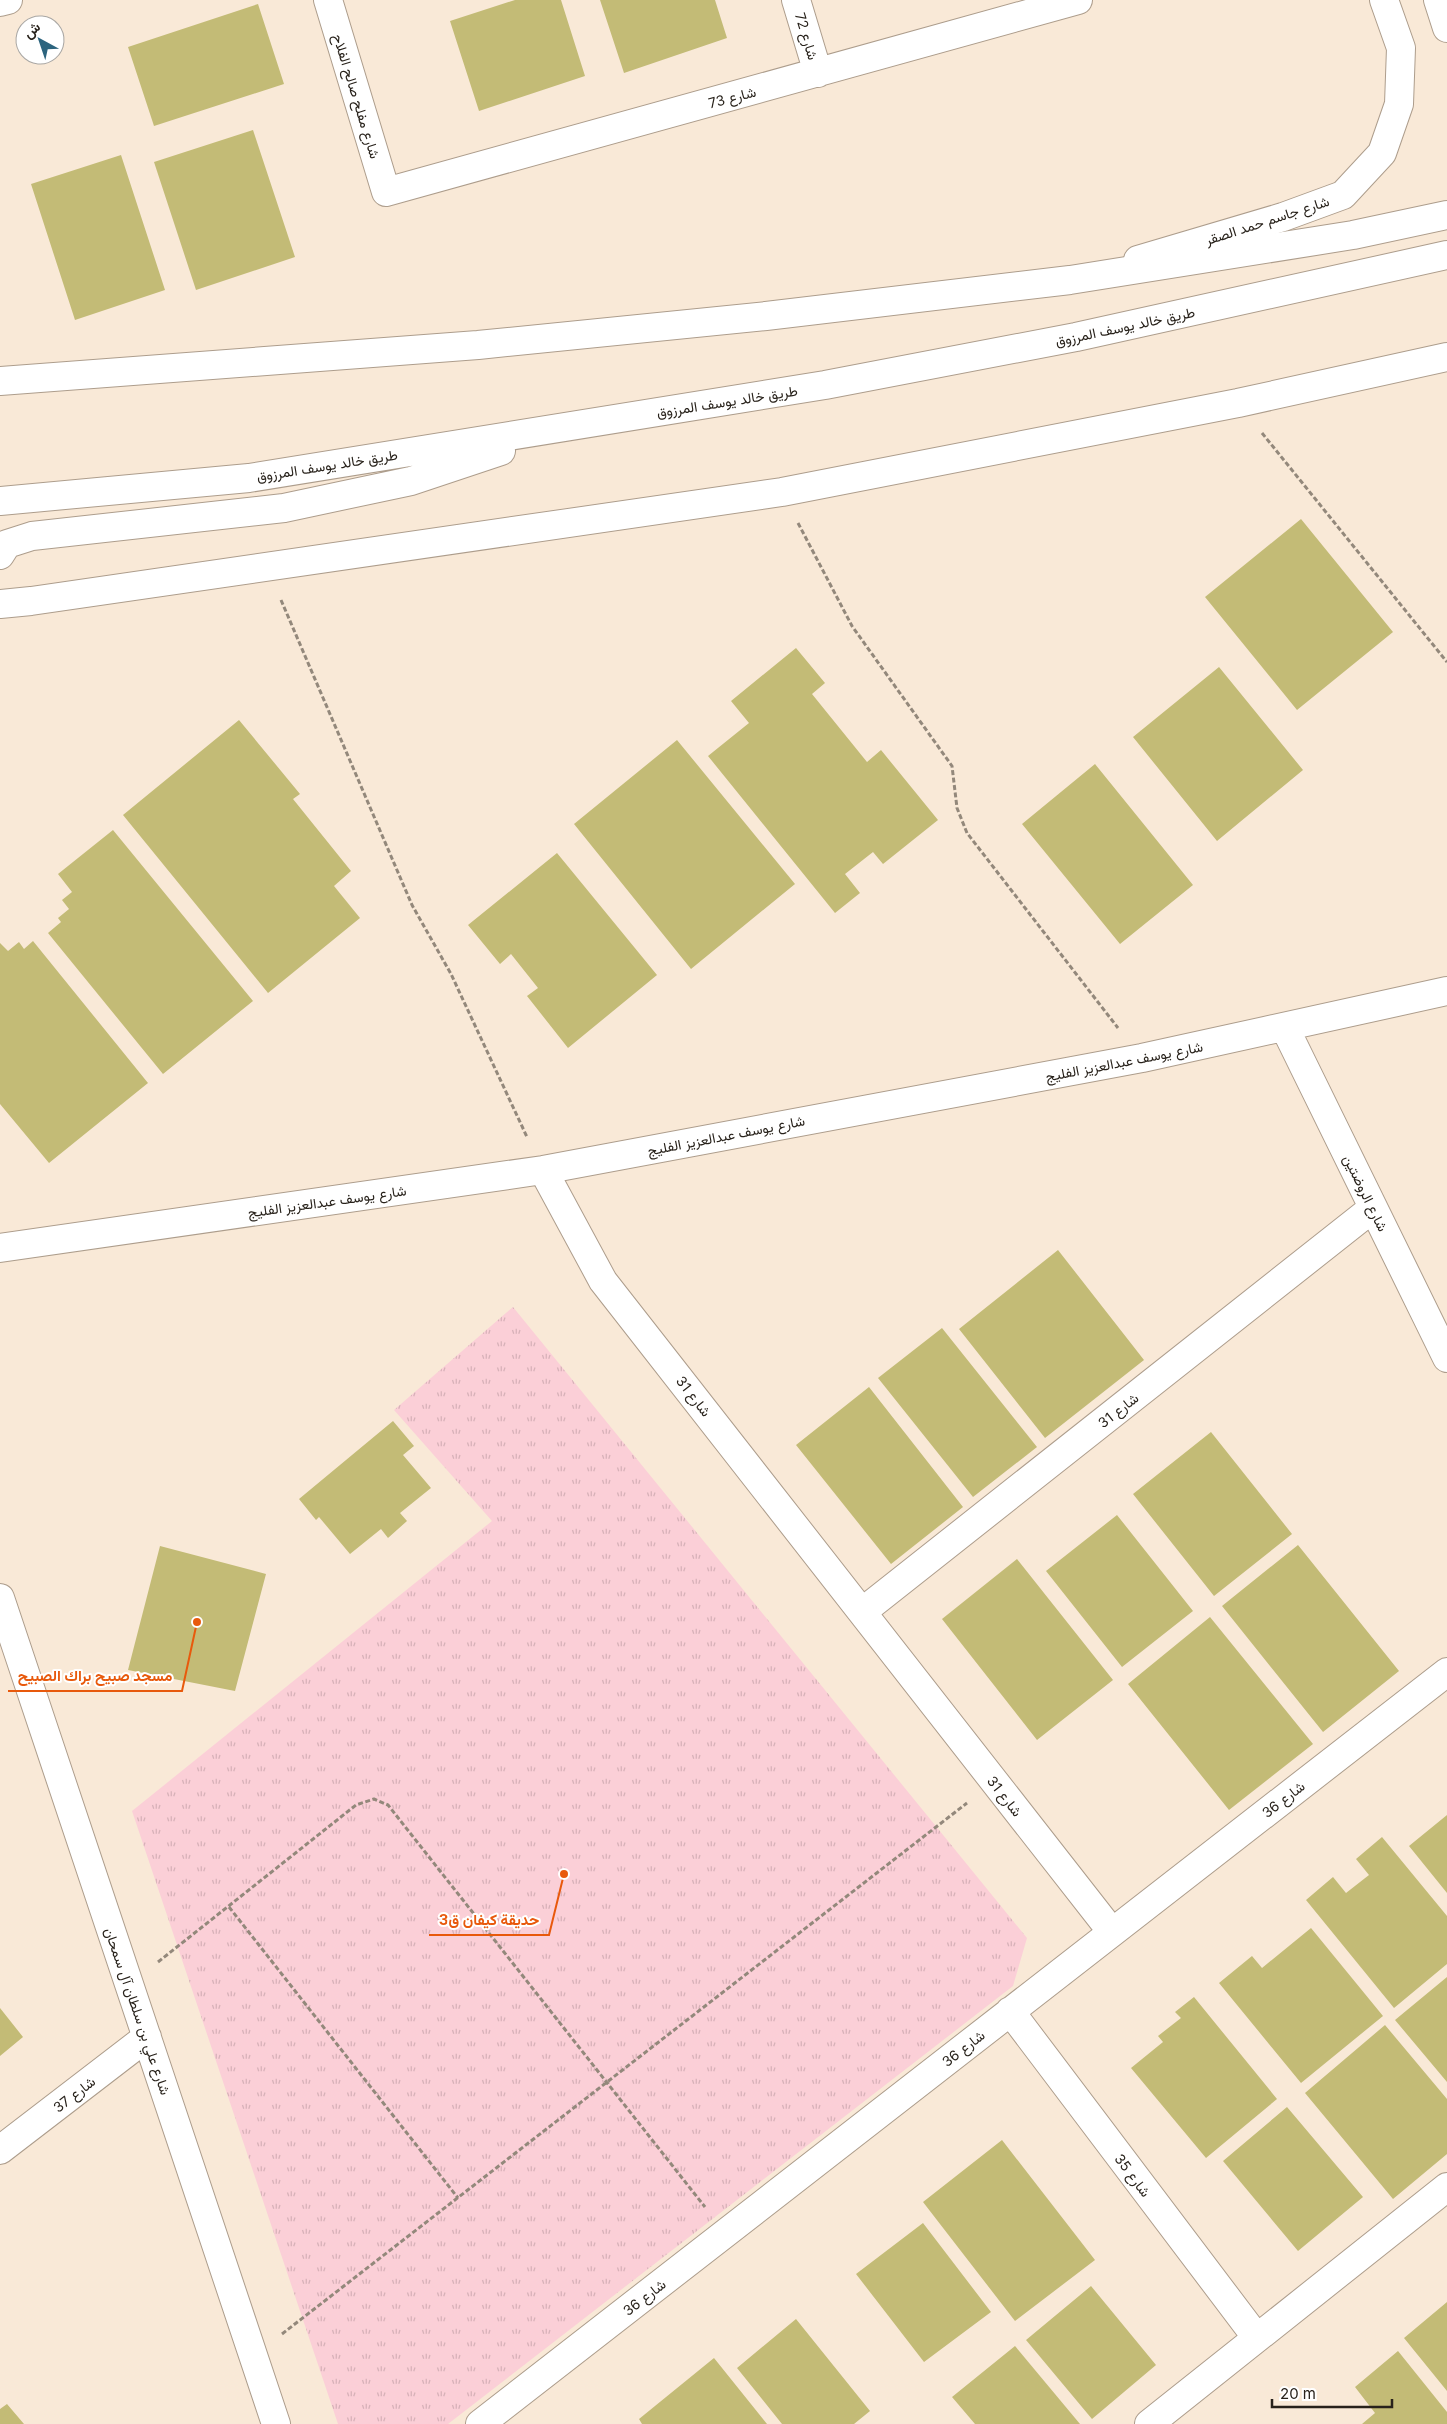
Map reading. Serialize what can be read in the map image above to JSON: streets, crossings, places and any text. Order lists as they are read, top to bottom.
{
  "streets": {
    "main road": [
      "شارع 72",
      "شارع مفلح صالح الفلاح",
      "شارع 73",
      "شارع جاسم حمد الصقر",
      "طريق خالد يوسف المرزوق",
      "شارع يوسف عبدالعزيز الفليج",
      "شارع الروضتين",
      "شارع 31",
      "شارع 36",
      "شارع علي بن سلطان آل سمحان",
      "شارع 37",
      "شارع 35"
    ]
  },
  "crossings": [
    ["شارع 72", "شارع 73"],
    ["شارع مفلح صالح الفلاح", "شارع 73"],
    ["شارع يوسف عبدالعزيز الفليج", "شارع الروضتين"],
    ["شارع يوسف عبدالعزيز الفليج", "شارع 31"],
    ["شارع الروضتين", "شارع 31"],
    ["شارع 31", "شارع 36"],
    ["شارع 36", "شارع 35"],
    ["شارع علي بن سلطان آل سمحان", "شارع 37"]
  ],
  "places": ["مسجد صبيح براك الصبيح", "حديقة كيفان ق3"],
  "scale_bar": "20 m",
  "north": "top left"
}
